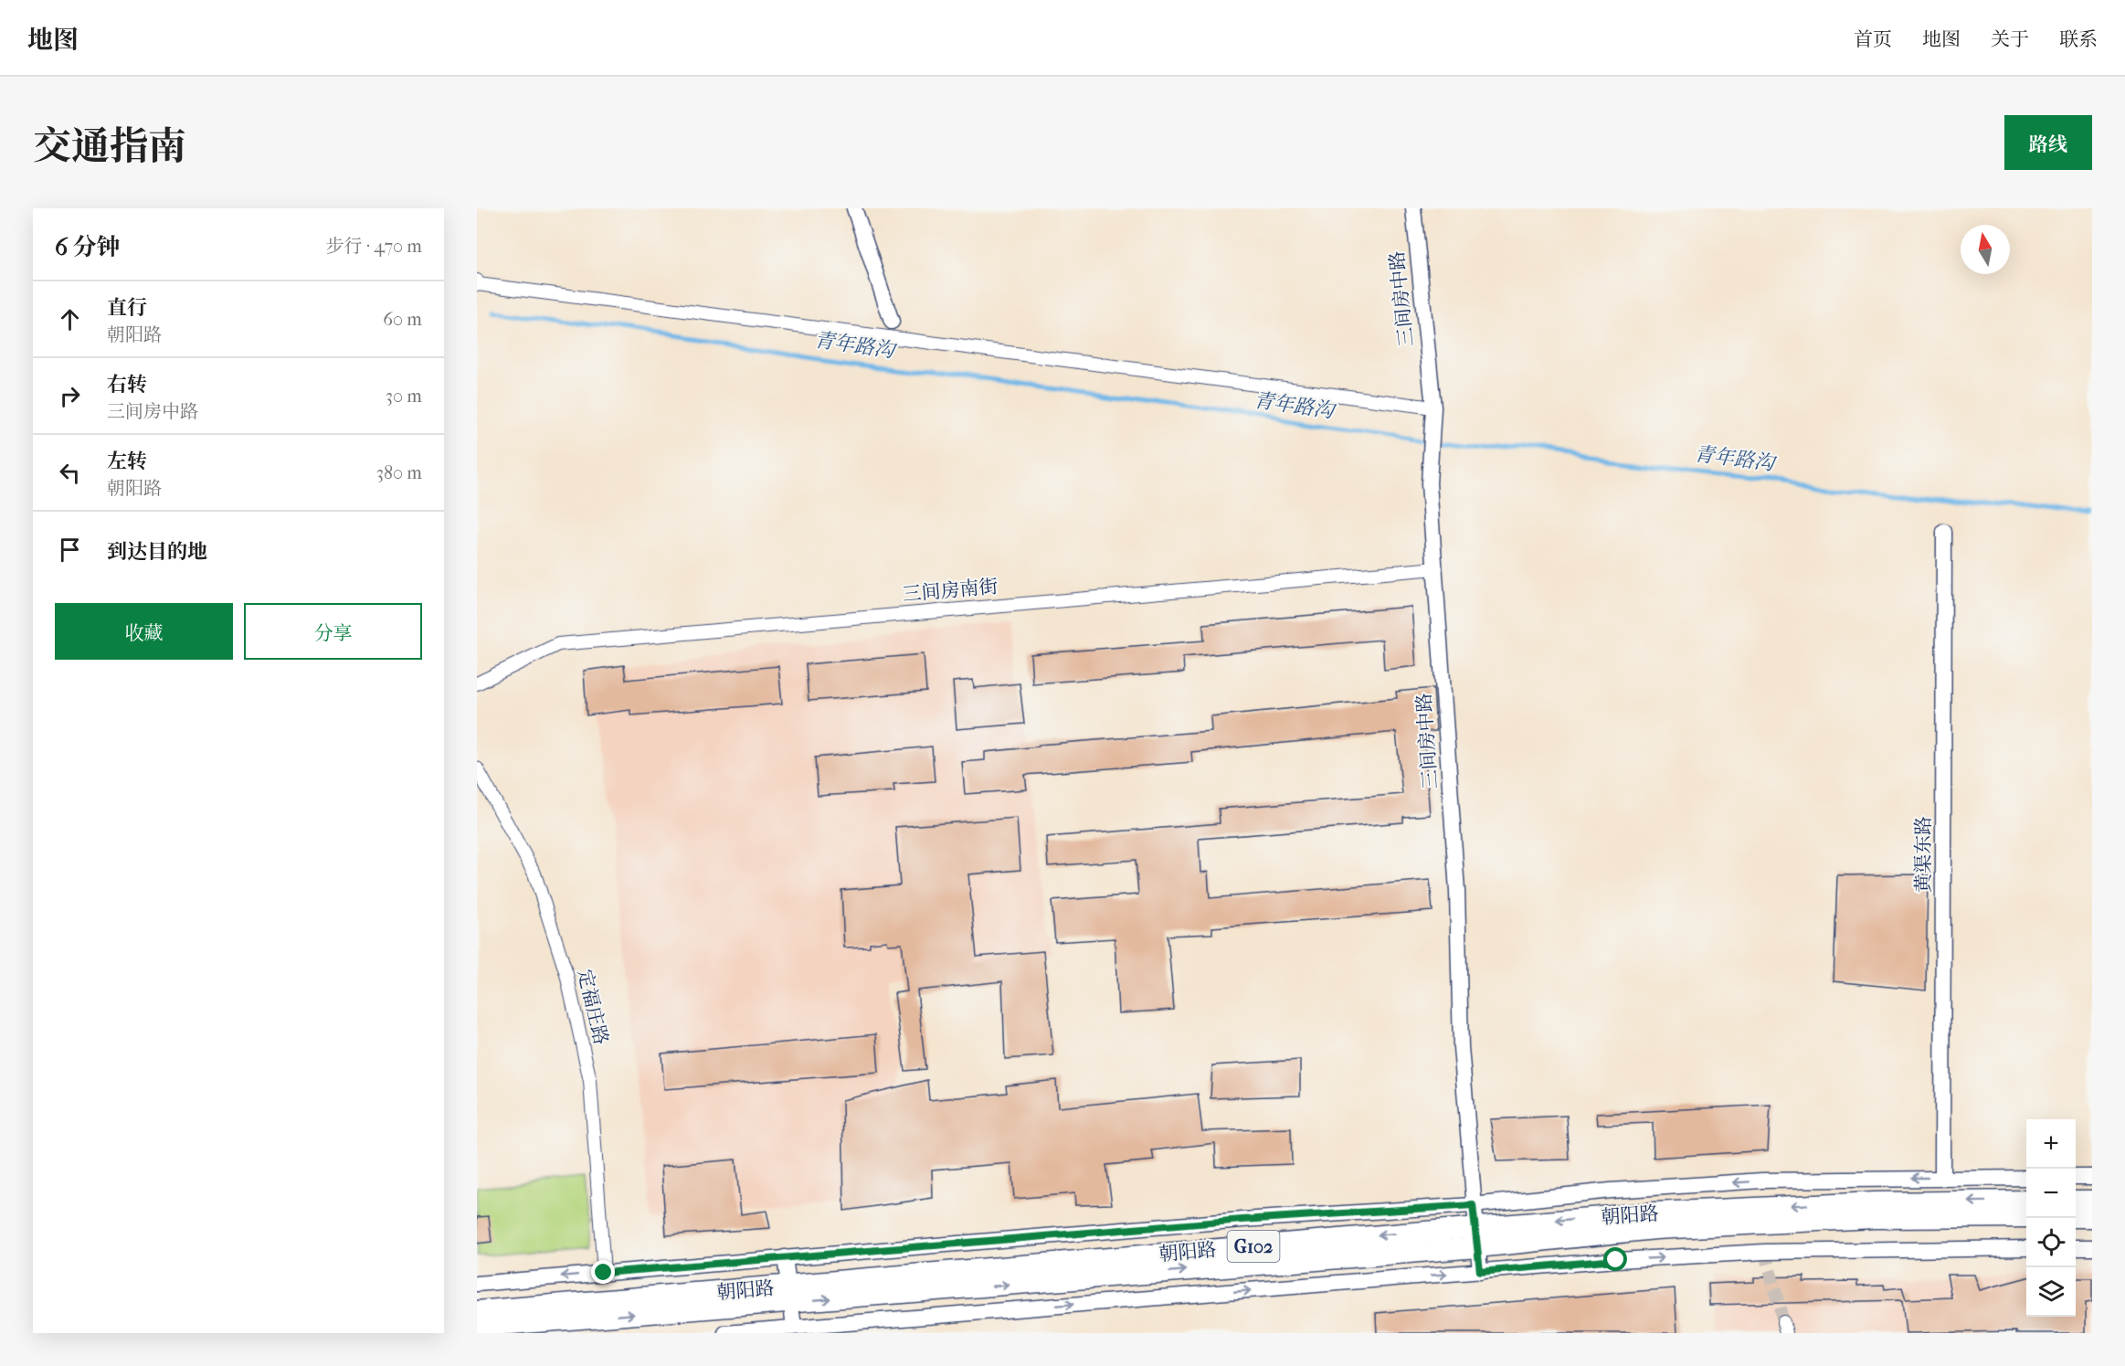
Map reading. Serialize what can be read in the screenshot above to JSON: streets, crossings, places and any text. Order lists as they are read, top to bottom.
{
  "streets": {
    "highway": ["朝阳路", "G102"],
    "street": [
      "三间房中路",
      "三间房南街",
      "黄渠东路",
      "定福庄路"
    ]
  },
  "crossings": [
    ["三间房中路", "三间房南街"],
    ["三间房中路", "朝阳路"],
    ["黄渠东路", "朝阳路"],
    ["定福庄路", "朝阳路"]
  ],
  "water": ["青年路沟"],
  "north": "top",
  "page": {
    "header": "地图",
    "nav": [
      "首页",
      "地图",
      "关于",
      "联系"
    ],
    "title": "交通指南",
    "buttons": [
      "路线",
      ["收藏", "分享"]
    ],
    "heading": ["6 分钟", "步行 · 470 m"],
    "list": [
      ["直行", "朝阳路", "60 m"],
      ["右转", "三间房中路", "30 m"],
      ["左转", "朝阳路", "380 m"],
      "到达目的地"
    ],
    "map_buttons": ["+", "−"]
  }
}
